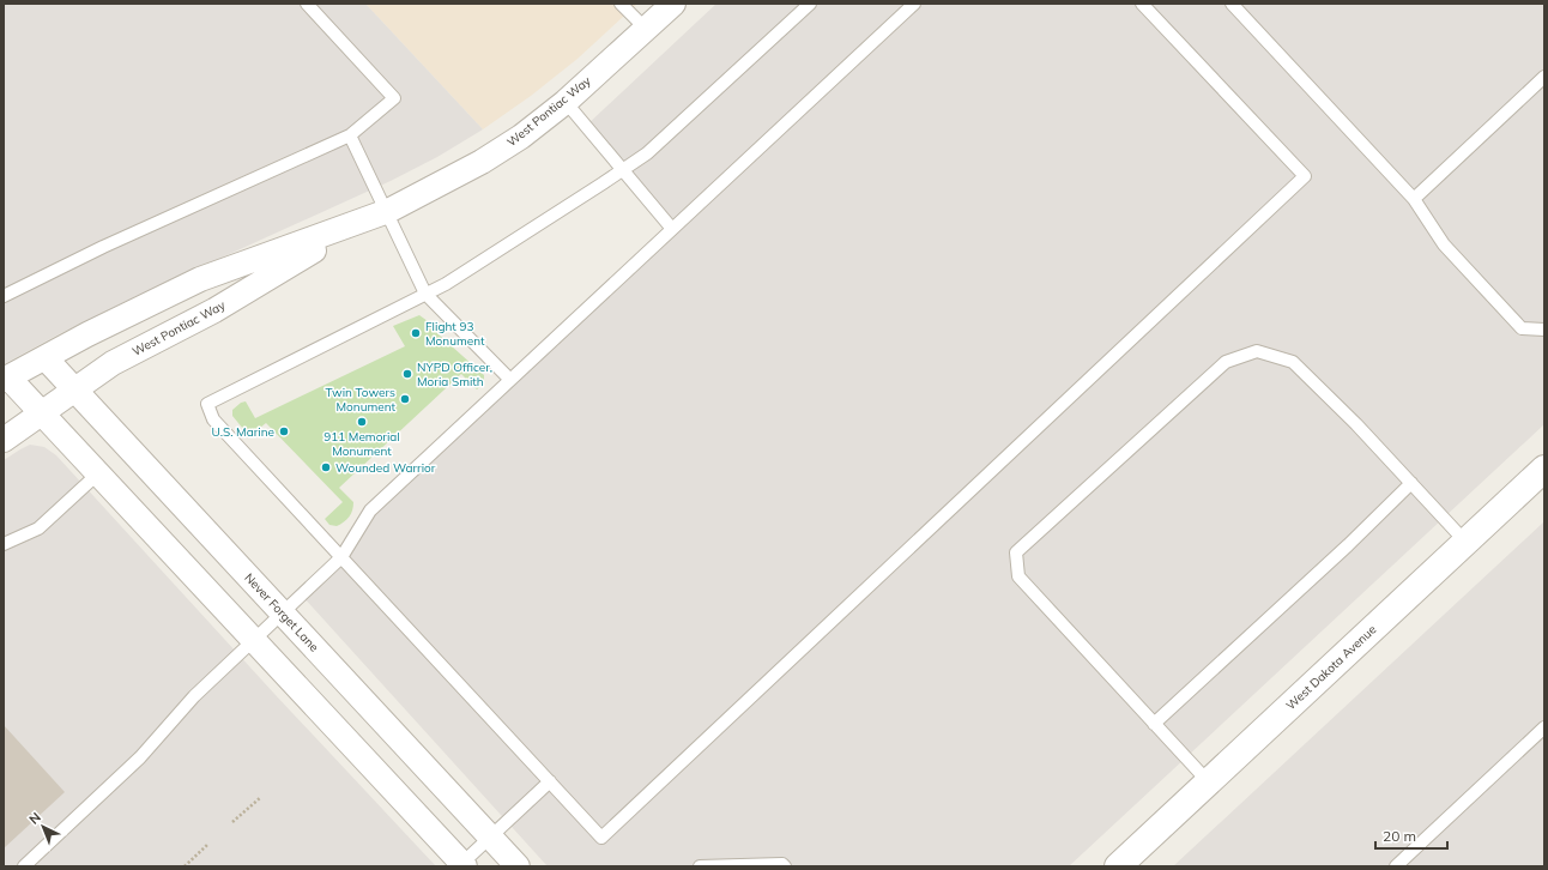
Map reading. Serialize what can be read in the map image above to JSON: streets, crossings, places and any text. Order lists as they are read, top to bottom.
{
  "streets": {
    "street": ["West Pontiac Way", "Never Forget Lane", "West Dakota Avenue"]
  },
  "crossings": [
    ["West Pontiac Way", "Never Forget Lane"]
  ],
  "places": [
    "Flight 93 Monument",
    "NYPD Officer, Moria Smith",
    "Twin Towers Monument",
    "911 Memorial Monument",
    "U.S. Marine",
    "Wounded Warrior"
  ],
  "scale_bar": "20 m",
  "north": "top left"
}
